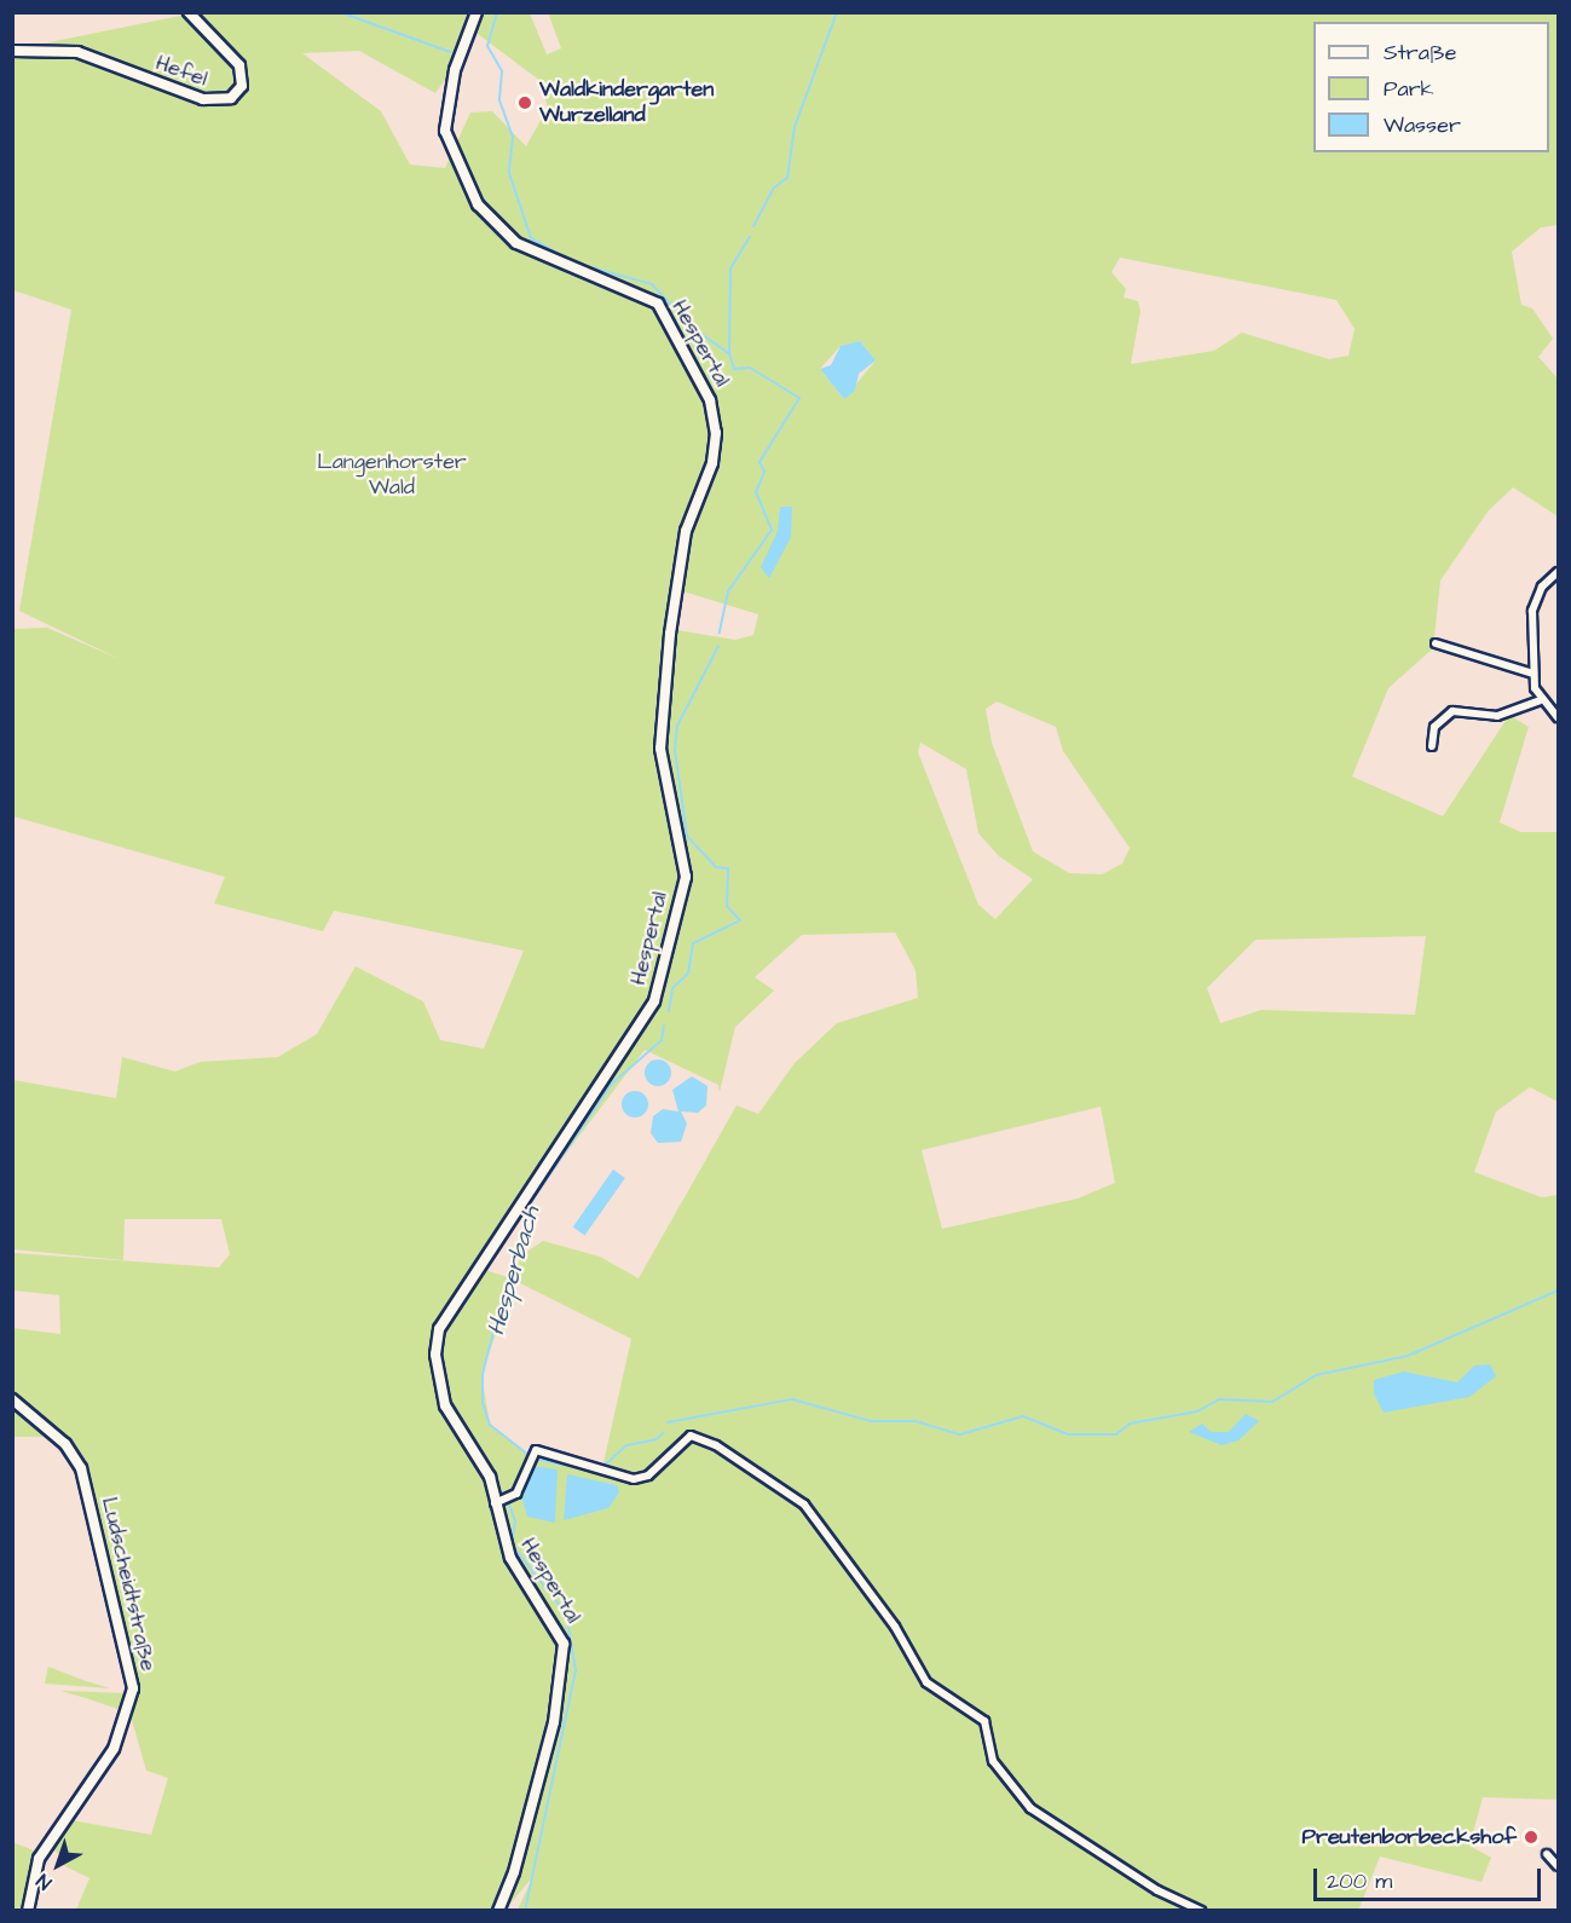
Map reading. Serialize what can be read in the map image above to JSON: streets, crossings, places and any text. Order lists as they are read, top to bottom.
{
  "streets": {
    "main road": ["Hespertal"],
    "street": ["Hefel", "Ludscheidtstraße"]
  },
  "water": ["Hesperbach"],
  "parks": ["Langenhorster Wald"],
  "places": ["Waldkindergarten Wurzelland", "Preutenborbeckshof"],
  "legend": ["Straße", "Park", "Wasser"],
  "scale_bar": "200 m",
  "north": "bottom left"
}
